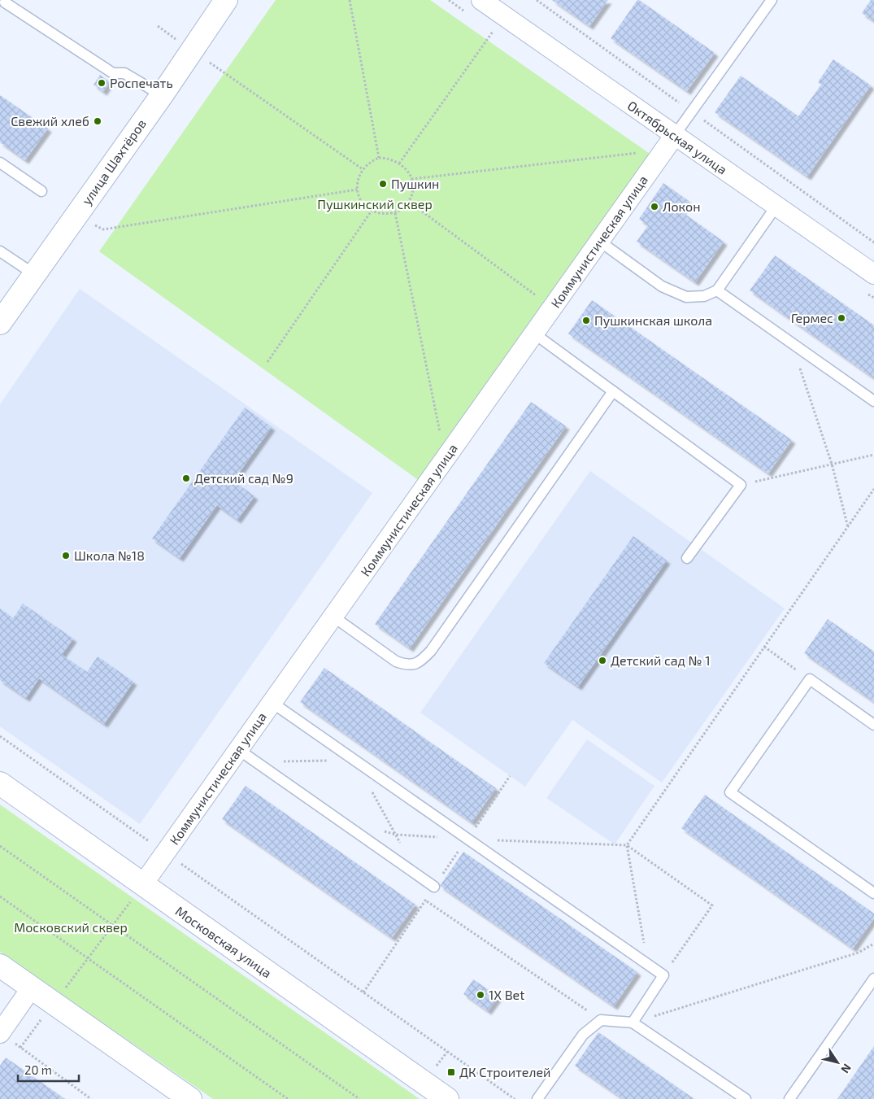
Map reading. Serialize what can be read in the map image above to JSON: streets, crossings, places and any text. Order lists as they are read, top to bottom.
{
  "streets": {
    "main road": ["улица Шахтёров", "Московская улица"],
    "street": ["Октябрьская улица", "Коммунистическая улица"]
  },
  "crossings": [
    ["Октябрьская улица", "Коммунистическая улица"],
    ["Коммунистическая улица", "Московская улица"]
  ],
  "parks": ["Пушкинский сквер", "Московский сквер"],
  "places": {
    "other": [
      "Роспечать",
      "Свежий хлеб",
      "Пушкин",
      "Локон",
      "Гермес",
      "Пушкинская школа",
      "Детский сад №9",
      "Школа №18",
      "Детский сад № 1",
      "1X Bet"
    ],
    "transit": ["ДК Строителей"]
  },
  "scale_bar": "20 m",
  "north": "bottom right"
}
